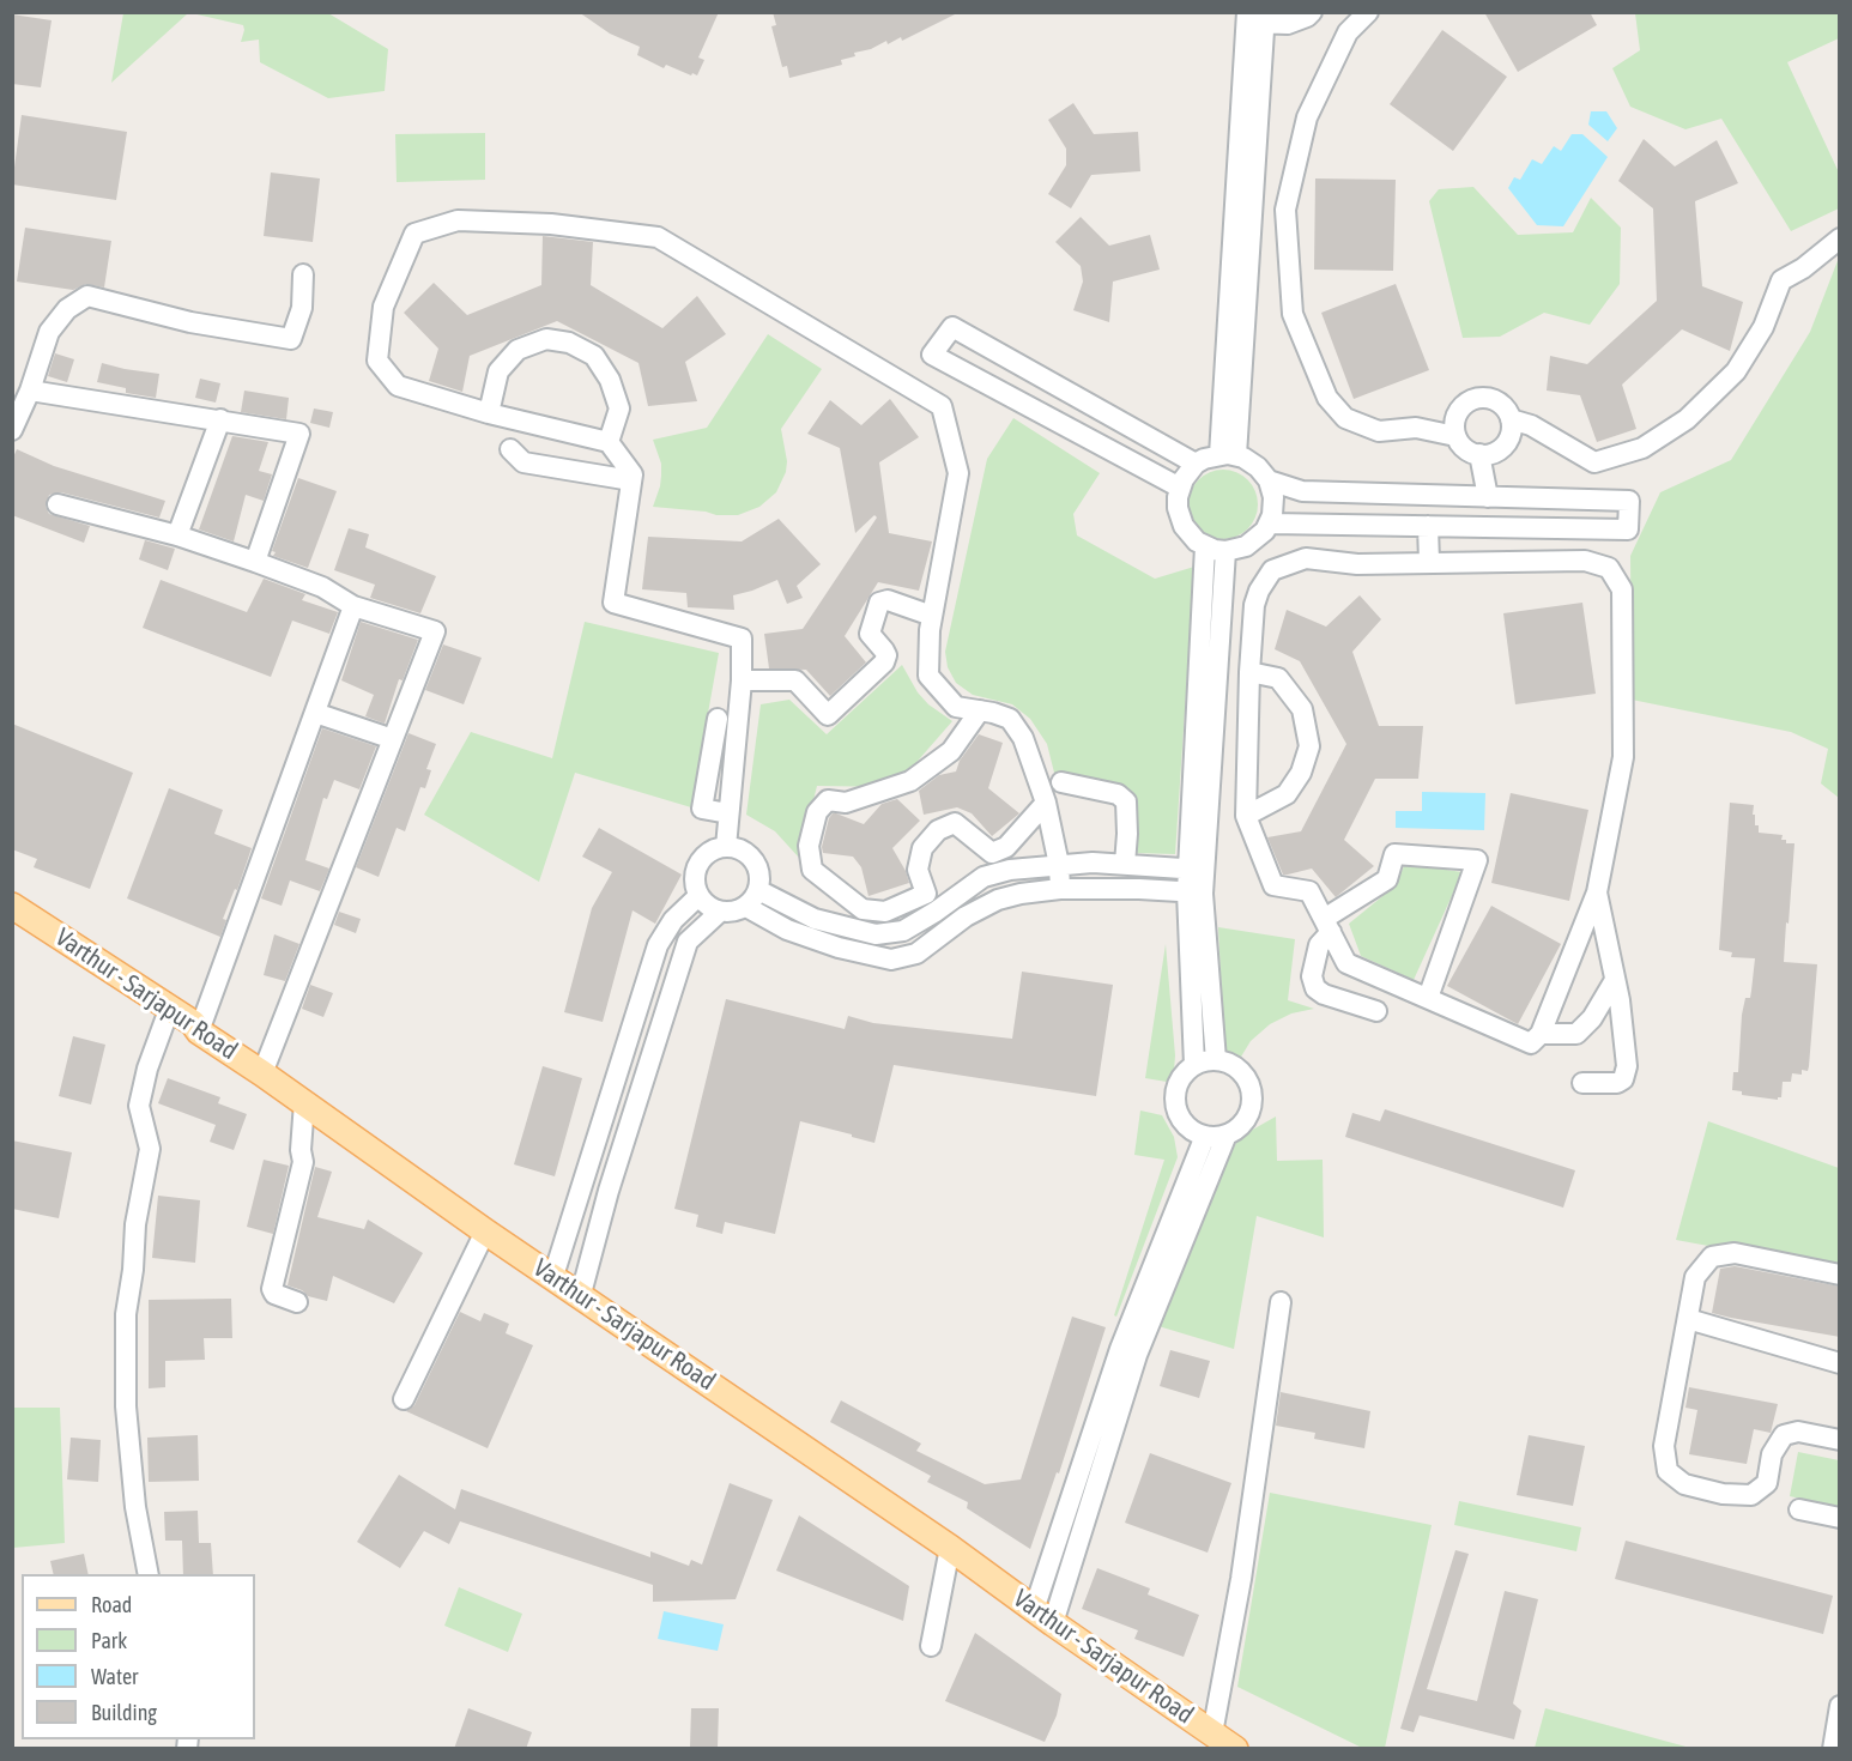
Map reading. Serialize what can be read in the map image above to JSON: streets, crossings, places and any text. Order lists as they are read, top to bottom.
{
  "streets": {
    "main road": ["Varthur - Sarjapur Road"]
  },
  "legend": [
    "Road",
    "Park",
    "Water",
    "Building"
  ]
}
